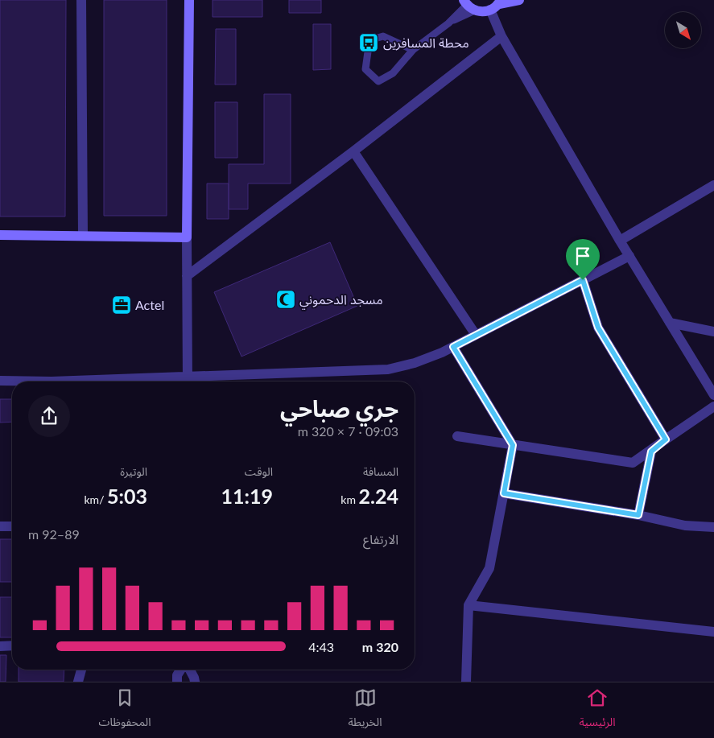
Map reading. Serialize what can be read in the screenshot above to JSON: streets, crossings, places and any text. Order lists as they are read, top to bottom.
{
  "places": {
    "bus stop": ["محطة المسافرين"],
    "mosque": ["مسجد الدحموني"],
    "office": ["Actel"]
  },
  "north": "bottom right",
  "page": {
    "heading": ["جري صباحي", "09:03 · 7 × 320 m"],
    "stats": [
      ["المسافة", "2.24 km"],
      ["الوقت", "11:19"],
      ["الوتيرة", "5:03 /km"]
    ],
    "chart": ["الارتفاع", "89–92 m"],
    "list": [
      {
        "name": "320 m",
        "note": "4:43"
      }
    ],
    "tabs": ["الرئيسية", "الخريطة", "المحفوظات"]
  }
}
